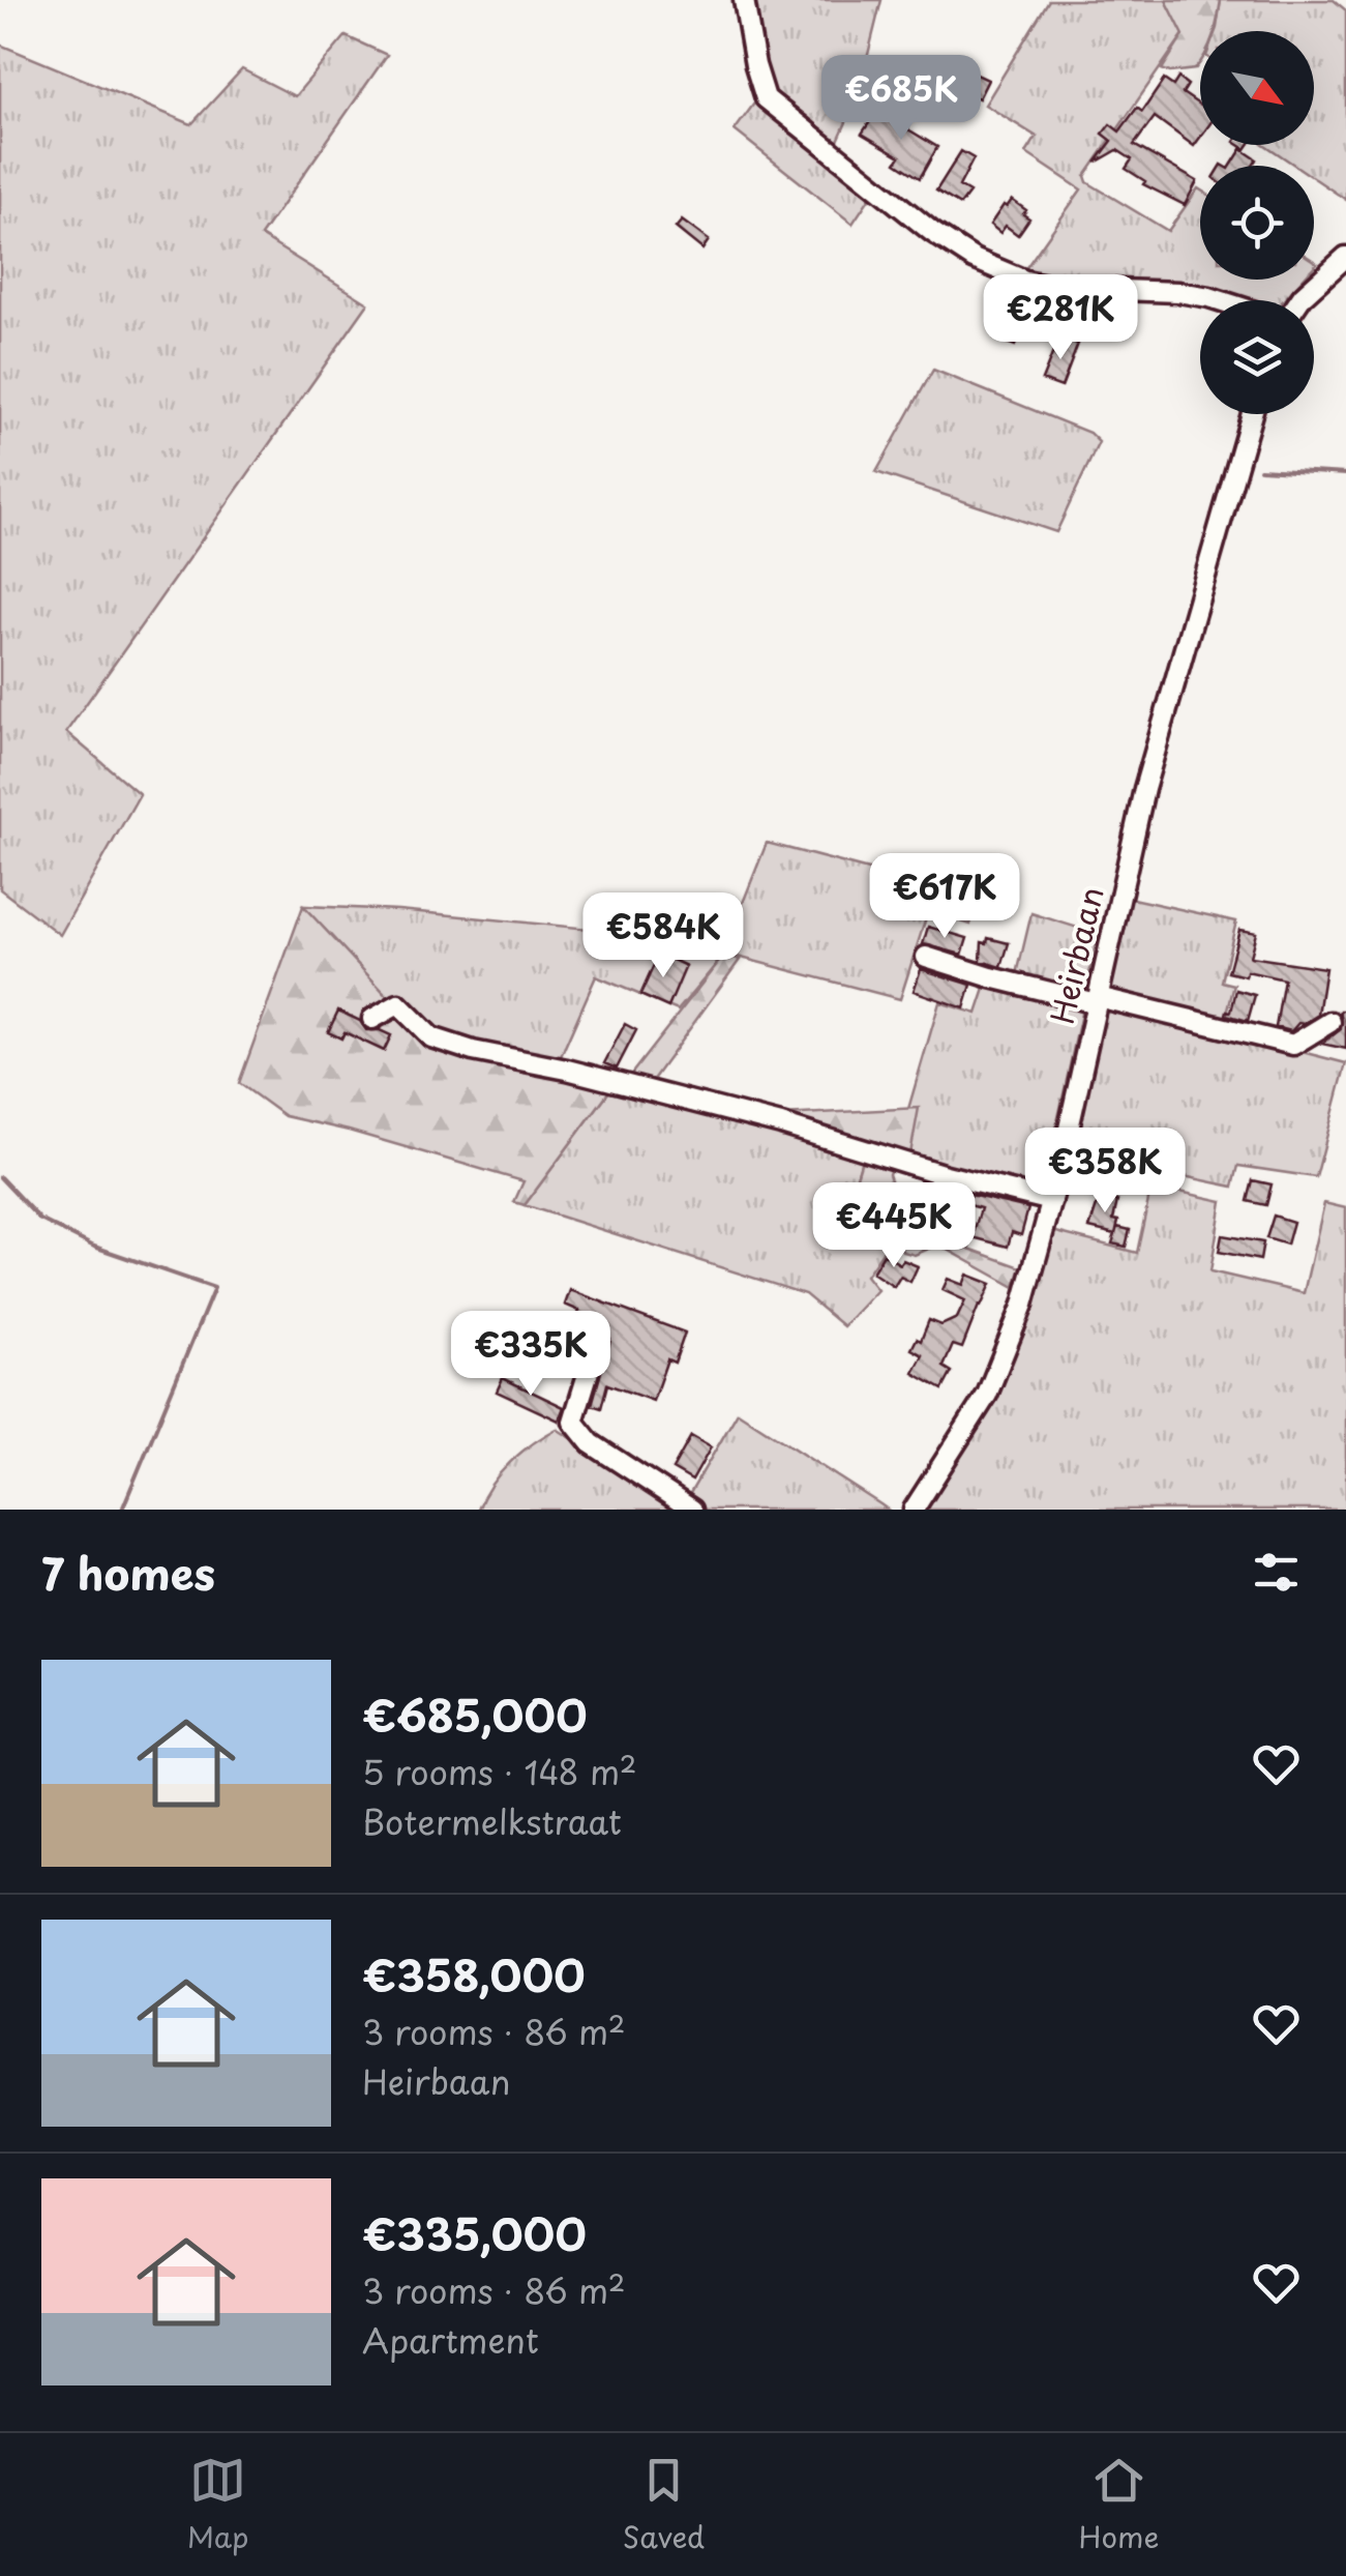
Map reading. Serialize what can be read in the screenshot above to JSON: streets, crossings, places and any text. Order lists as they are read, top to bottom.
{
  "streets": {
    "street": ["Heirbaan"]
  },
  "north": "bottom right",
  "page": {
    "price": [
      "€685K",
      "€281K",
      "€617K",
      "€584K",
      "€358K",
      "€445K",
      "€335K"
    ],
    "heading": "7 homes",
    "list": [
      {
        "name": "€685,000",
        "note": "5 rooms · 148 m² · Botermelkstraat"
      },
      {
        "name": "€358,000",
        "note": "3 rooms · 86 m² · Heirbaan"
      },
      {
        "name": "€335,000",
        "note": "3 rooms · 86 m² · Apartment"
      }
    ],
    "tabs": ["Map", "Saved", "Home"]
  }
}
